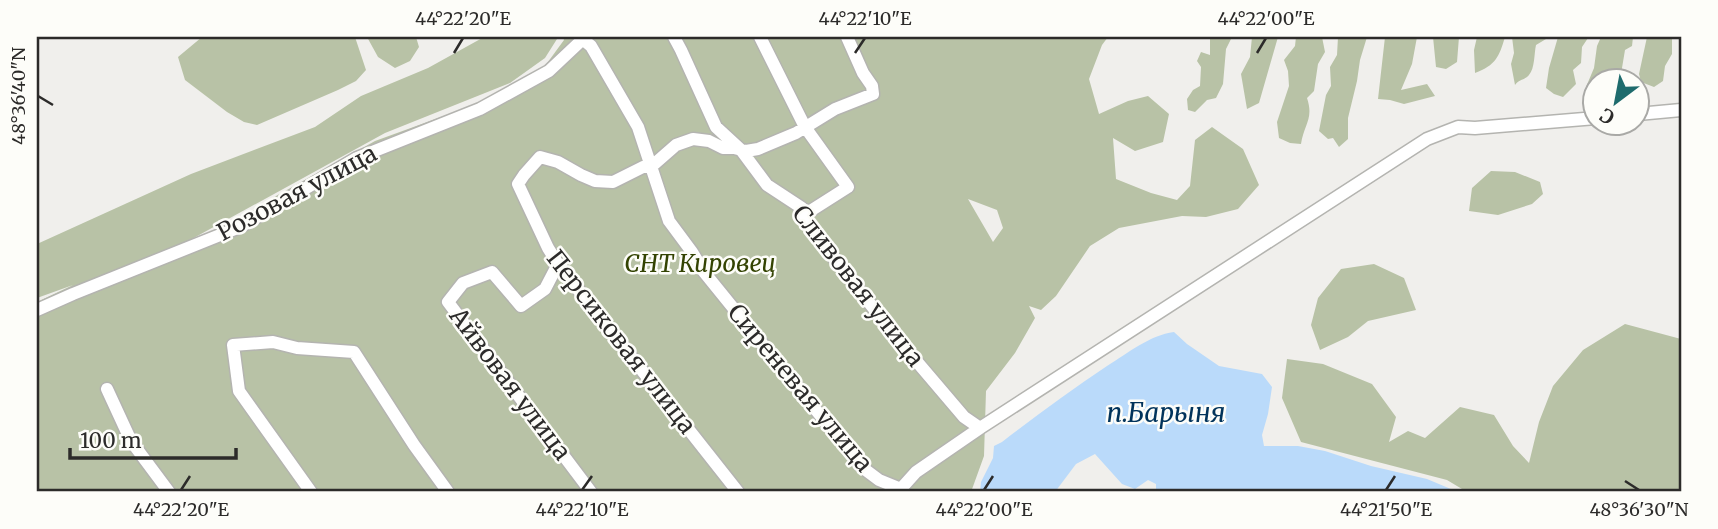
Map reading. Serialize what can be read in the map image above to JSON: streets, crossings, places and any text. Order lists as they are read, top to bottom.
{
  "streets": {
    "street": [
      "Розовая улица",
      "Сливовая улица",
      "Персиковая улица",
      "Айвовая улица",
      "Сиреневая улица"
    ]
  },
  "crossings": [
    ["Розовая улица", "Сиреневая улица"],
    ["Сливовая улица", "Персиковая улица"],
    ["Персиковая улица", "Айвовая улица"],
    ["Персиковая улица", "Сиреневая улица"]
  ],
  "water": ["п.Барыня"],
  "parks": ["СНТ Кировец"],
  "scale_bar": "100 m",
  "north": "bottom left",
  "coordinates": [
    "44°22'20\"E",
    "44°22'10\"E",
    "44°22'00\"E",
    "48°36'40\"N",
    "44°21'50\"E",
    "48°36'30\"N"
  ]
}
